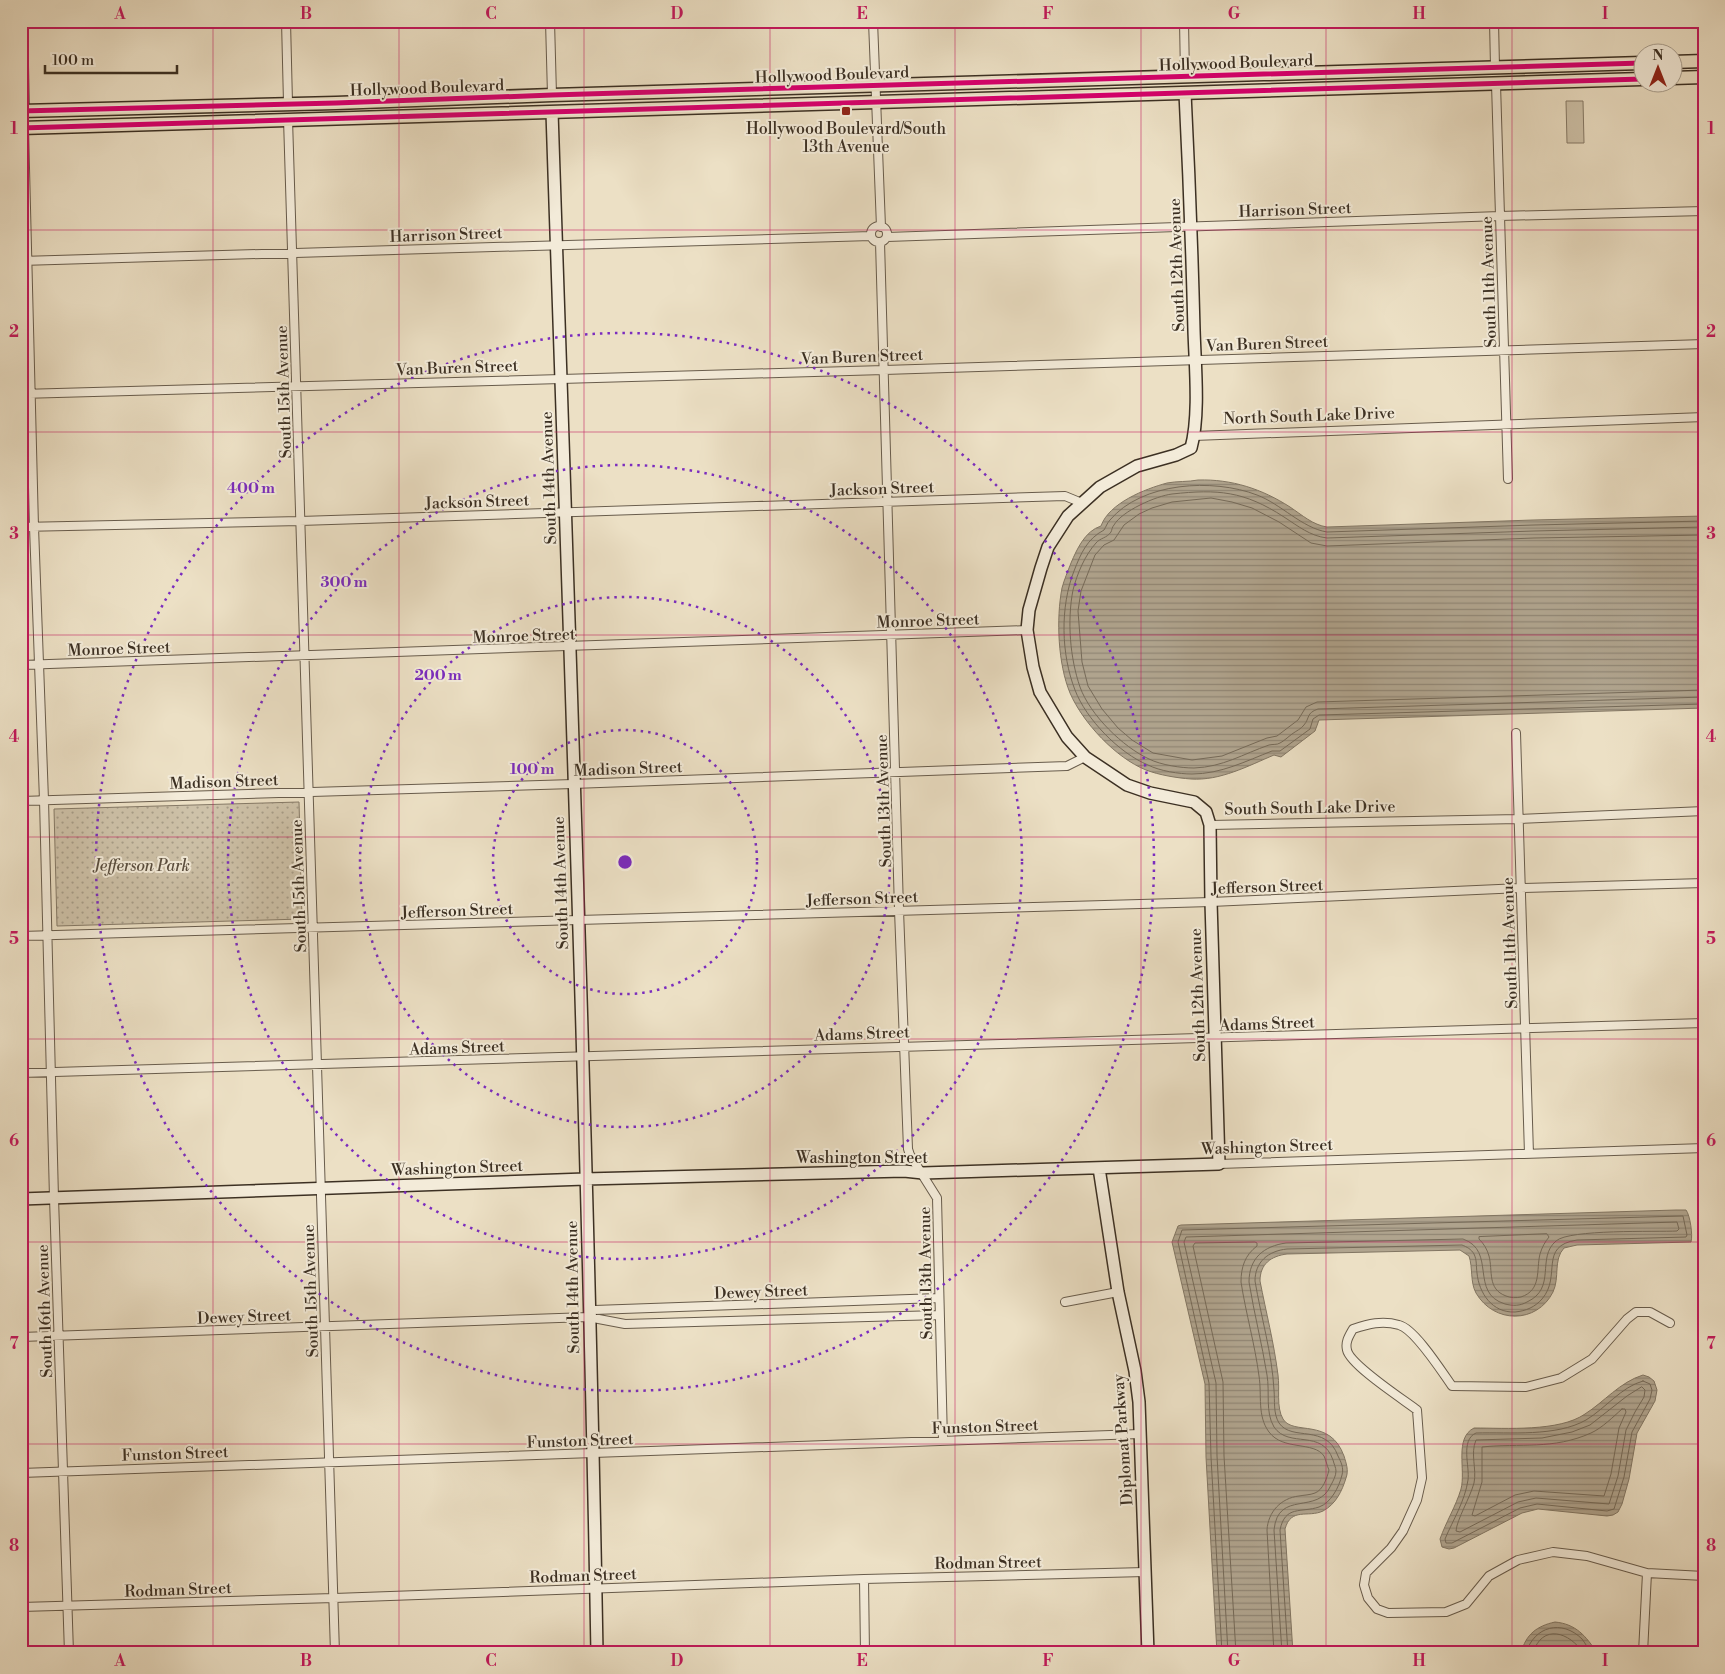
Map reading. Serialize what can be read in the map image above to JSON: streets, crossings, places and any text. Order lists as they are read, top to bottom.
{
  "streets": {
    "main road": ["Hollywood Boulevard"],
    "street": [
      "Harrison Street",
      "South 12th Avenue",
      "South 11th Avenue",
      "Van Buren Street",
      "South 15th Avenue",
      "North South Lake Drive",
      "South 14th Avenue",
      "Jackson Street",
      "Monroe Street",
      "Madison Street",
      "South 13th Avenue",
      "South South Lake Drive",
      "Jefferson Street",
      "Adams Street",
      "Washington Street",
      "Dewey Street",
      "South 16th Avenue",
      "Funston Street",
      "Diplomat Parkway",
      "Rodman Street"
    ]
  },
  "crossings": [
    ["Hollywood Boulevard", "South 12th Avenue"],
    ["Hollywood Boulevard", "South 11th Avenue"],
    ["Hollywood Boulevard", "South 15th Avenue"],
    ["Hollywood Boulevard", "South 14th Avenue"],
    ["Hollywood Boulevard", "South 16th Avenue"],
    ["Harrison Street", "South 12th Avenue"],
    ["Harrison Street", "South 11th Avenue"],
    ["Harrison Street", "South 15th Avenue"],
    ["Harrison Street", "South 14th Avenue"],
    ["Harrison Street", "South 13th Avenue"],
    ["Harrison Street", "South 16th Avenue"],
    ["South 12th Avenue", "Van Buren Street"],
    ["South 12th Avenue", "North South Lake Drive"],
    ["South 12th Avenue", "South South Lake Drive"],
    ["South 12th Avenue", "Jefferson Street"],
    ["South 12th Avenue", "Adams Street"],
    ["South 12th Avenue", "Washington Street"],
    ["South 11th Avenue", "Van Buren Street"],
    ["South 11th Avenue", "North South Lake Drive"],
    ["South 11th Avenue", "South South Lake Drive"],
    ["South 11th Avenue", "Jefferson Street"],
    ["South 11th Avenue", "Adams Street"],
    ["South 11th Avenue", "Washington Street"],
    ["Van Buren Street", "South 15th Avenue"],
    ["Van Buren Street", "South 14th Avenue"],
    ["Van Buren Street", "South 13th Avenue"],
    ["Van Buren Street", "South 16th Avenue"],
    ["South 15th Avenue", "Jackson Street"],
    ["South 15th Avenue", "Monroe Street"],
    ["South 15th Avenue", "Madison Street"],
    ["South 15th Avenue", "Jefferson Street"],
    ["South 15th Avenue", "Adams Street"],
    ["South 15th Avenue", "Washington Street"],
    ["South 15th Avenue", "Dewey Street"],
    ["South 15th Avenue", "Funston Street"],
    ["South 15th Avenue", "Rodman Street"],
    ["South 14th Avenue", "Jackson Street"],
    ["South 14th Avenue", "Monroe Street"],
    ["South 14th Avenue", "Madison Street"],
    ["South 14th Avenue", "Jefferson Street"],
    ["South 14th Avenue", "Adams Street"],
    ["South 14th Avenue", "Washington Street"],
    ["South 14th Avenue", "Dewey Street"],
    ["South 14th Avenue", "Funston Street"],
    ["South 14th Avenue", "Rodman Street"],
    ["Jackson Street", "South 13th Avenue"],
    ["Jackson Street", "South 16th Avenue"],
    ["Monroe Street", "South 13th Avenue"],
    ["Monroe Street", "South South Lake Drive"],
    ["Monroe Street", "South 16th Avenue"],
    ["Madison Street", "South 13th Avenue"],
    ["Madison Street", "South South Lake Drive"],
    ["Madison Street", "South 16th Avenue"],
    ["South 13th Avenue", "Jefferson Street"],
    ["South 13th Avenue", "Adams Street"],
    ["South 13th Avenue", "Washington Street"],
    ["South 13th Avenue", "Dewey Street"],
    ["South 13th Avenue", "Funston Street"],
    ["Jefferson Street", "South 16th Avenue"],
    ["Adams Street", "South 16th Avenue"],
    ["Washington Street", "South 16th Avenue"],
    ["Washington Street", "Diplomat Parkway"],
    ["Dewey Street", "South 16th Avenue"],
    ["South 16th Avenue", "Funston Street"],
    ["South 16th Avenue", "Rodman Street"],
    ["Funston Street", "Diplomat Parkway"],
    ["Diplomat Parkway", "Rodman Street"]
  ],
  "parks": ["Jefferson Park"],
  "places": {
    "transit": ["Hollywood Boulevard/South 13th Avenue"]
  },
  "scale_bar": "100 m",
  "north": "top",
  "grid": {
    "columns": [
      "A",
      "B",
      "C",
      "D",
      "E",
      "F",
      "G",
      "H",
      "I"
    ],
    "rows": [
      "1",
      "2",
      "3",
      "4",
      "5",
      "6",
      "7",
      "8"
    ]
  },
  "rings": [
    "400 m",
    "300 m",
    "200 m",
    "100 m"
  ]
}
